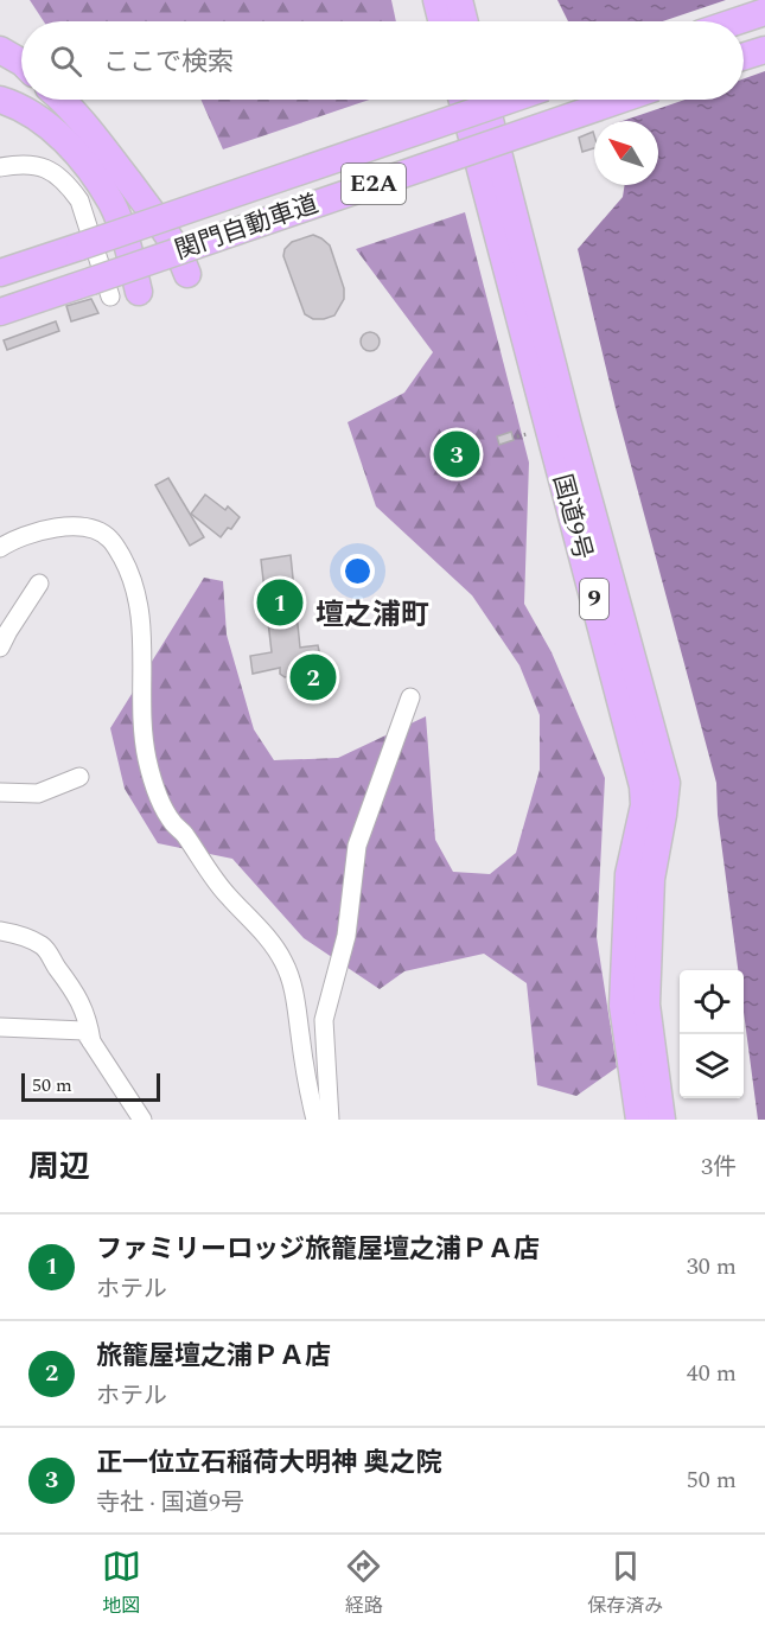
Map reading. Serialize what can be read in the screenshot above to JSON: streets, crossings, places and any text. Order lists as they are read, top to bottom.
{
  "streets": {
    "highway": [
      "E2A",
      "関門自動車道",
      "国道9号",
      "9"
    ]
  },
  "districts": ["壇之浦町"],
  "scale_bar": "50 m",
  "north": "top left",
  "page": {
    "search": "ここで検索",
    "pins": ["3", "1", "2"],
    "scale": "50 m",
    "heading": ["周辺", "3件"],
    "list": [
      {
        "mark": "1",
        "name": "ファミリーロッジ旅籠屋壇之浦ＰＡ店",
        "note": "ホテル",
        "value": "30 m"
      },
      {
        "mark": "2",
        "name": "旅籠屋壇之浦ＰＡ店",
        "note": "ホテル",
        "value": "40 m"
      },
      {
        "mark": "3",
        "name": "正一位立石稲荷大明神 奥之院",
        "note": "寺社 · 国道9号",
        "value": "50 m"
      }
    ],
    "nav": ["地図", "経路", "保存済み"]
  }
}
